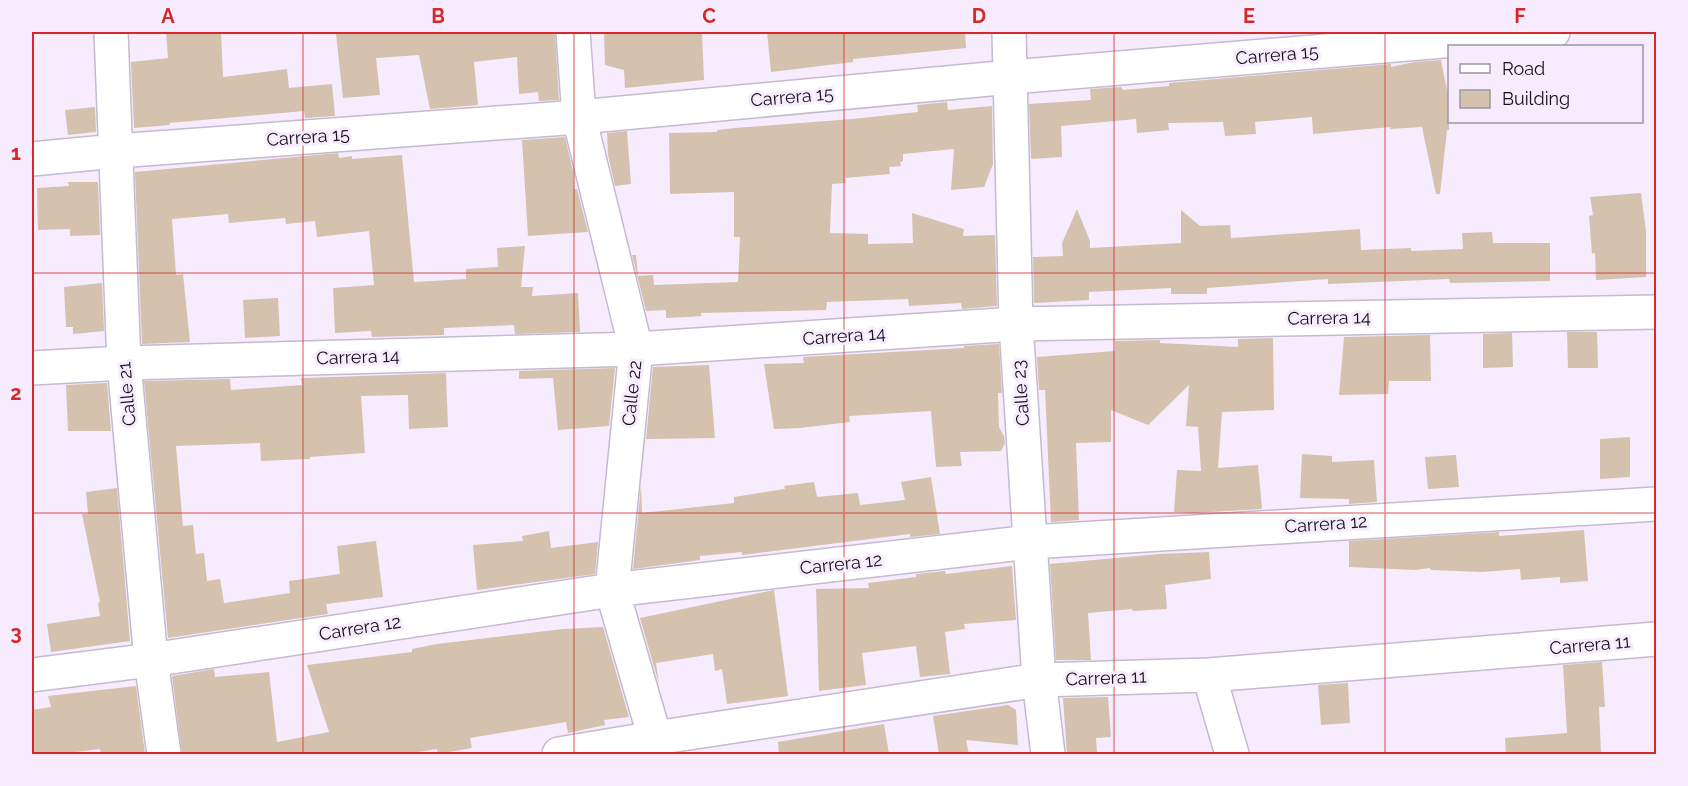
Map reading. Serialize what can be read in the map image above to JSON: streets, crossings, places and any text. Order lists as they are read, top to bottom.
{
  "streets": {
    "street": [
      "Carrera 15",
      "Carrera 14",
      "Calle 22",
      "Calle 23",
      "Calle 21",
      "Carrera 12",
      "Carrera 11"
    ]
  },
  "crossings": [
    ["Carrera 15", "Calle 22"],
    ["Carrera 15", "Calle 23"],
    ["Carrera 15", "Calle 21"],
    ["Carrera 14", "Calle 22"],
    ["Carrera 14", "Calle 23"],
    ["Carrera 14", "Calle 21"],
    ["Calle 22", "Carrera 12"],
    ["Calle 22", "Carrera 11"],
    ["Calle 23", "Carrera 12"],
    ["Calle 23", "Carrera 11"],
    ["Calle 21", "Carrera 12"]
  ],
  "legend": ["Road", "Building"],
  "grid": {
    "columns": [
      "A",
      "B",
      "C",
      "D",
      "E",
      "F"
    ],
    "rows": ["1", "2", "3"]
  }
}
